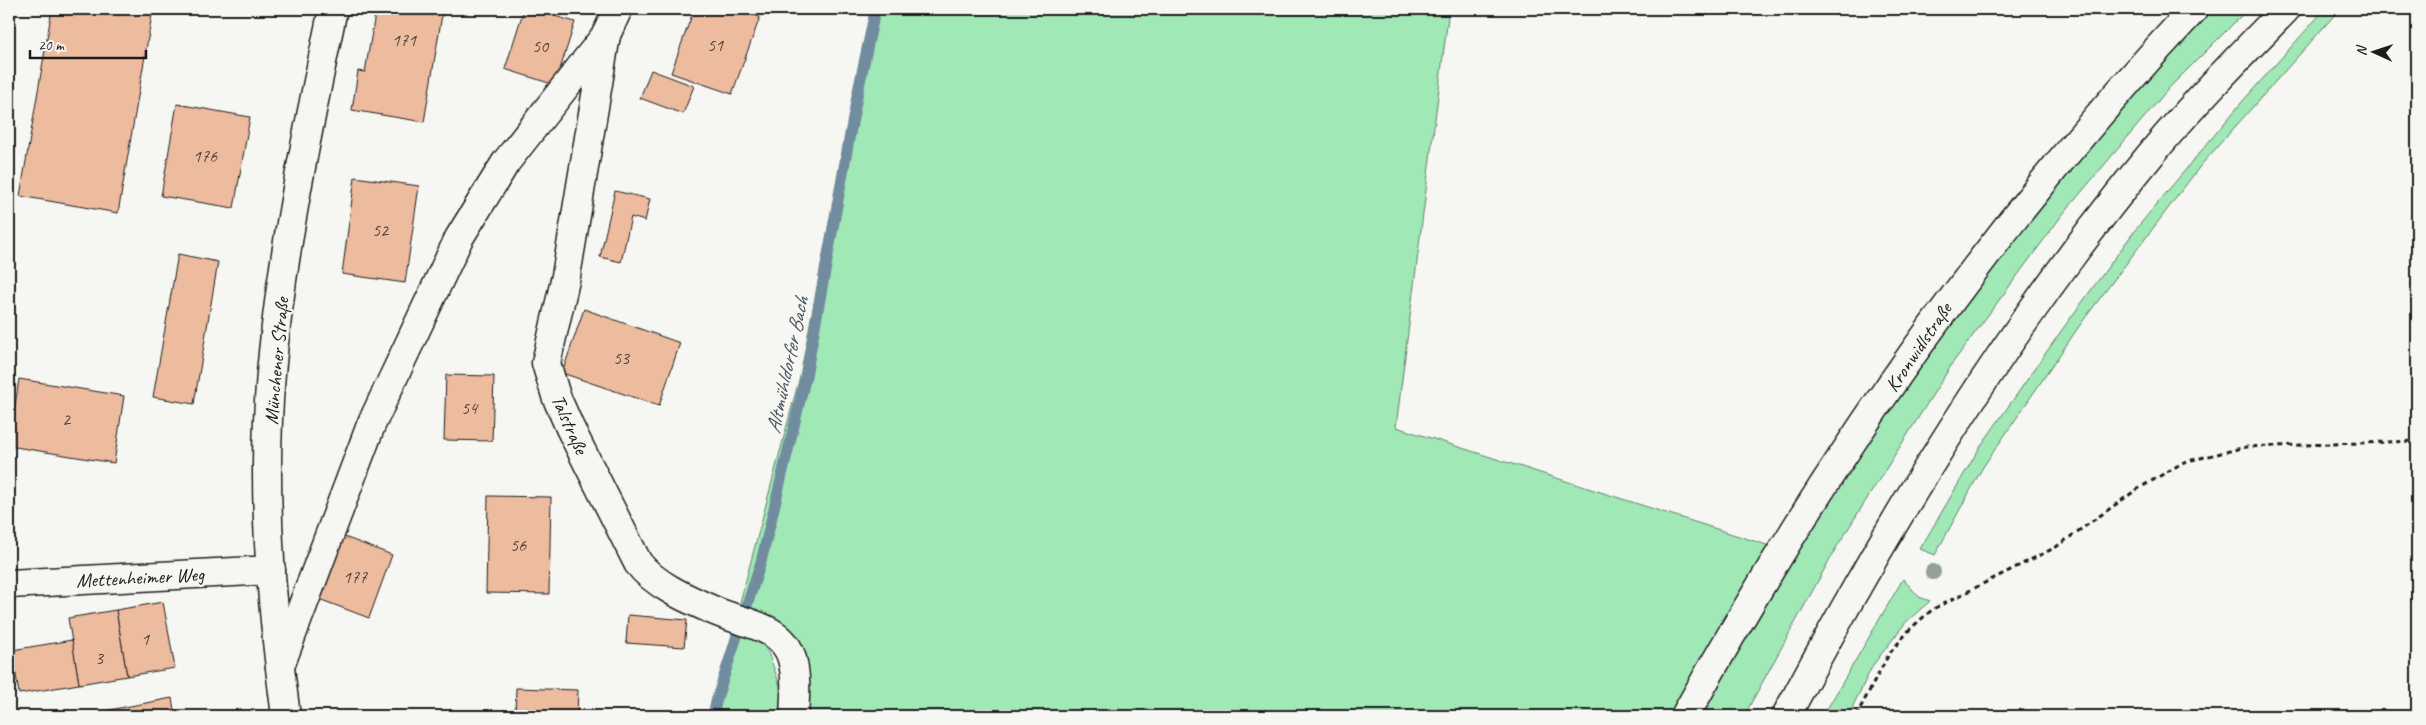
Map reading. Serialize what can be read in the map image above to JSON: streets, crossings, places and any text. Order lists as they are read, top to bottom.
{
  "streets": {
    "street": [
      "Kronwidlstraße",
      "Münchener Straße",
      "Talstraße",
      "Mettenheimer Weg"
    ]
  },
  "crossings": [
    ["Münchener Straße", "Talstraße"],
    ["Münchener Straße", "Mettenheimer Weg"]
  ],
  "water": ["Altmühldorfer Bach"],
  "house_numbers": [
    "171",
    "51",
    "50",
    "176",
    "52",
    "53",
    "54",
    "2",
    "56",
    "177",
    "1",
    "3"
  ],
  "scale_bar": "20 m",
  "north": "left"
}
